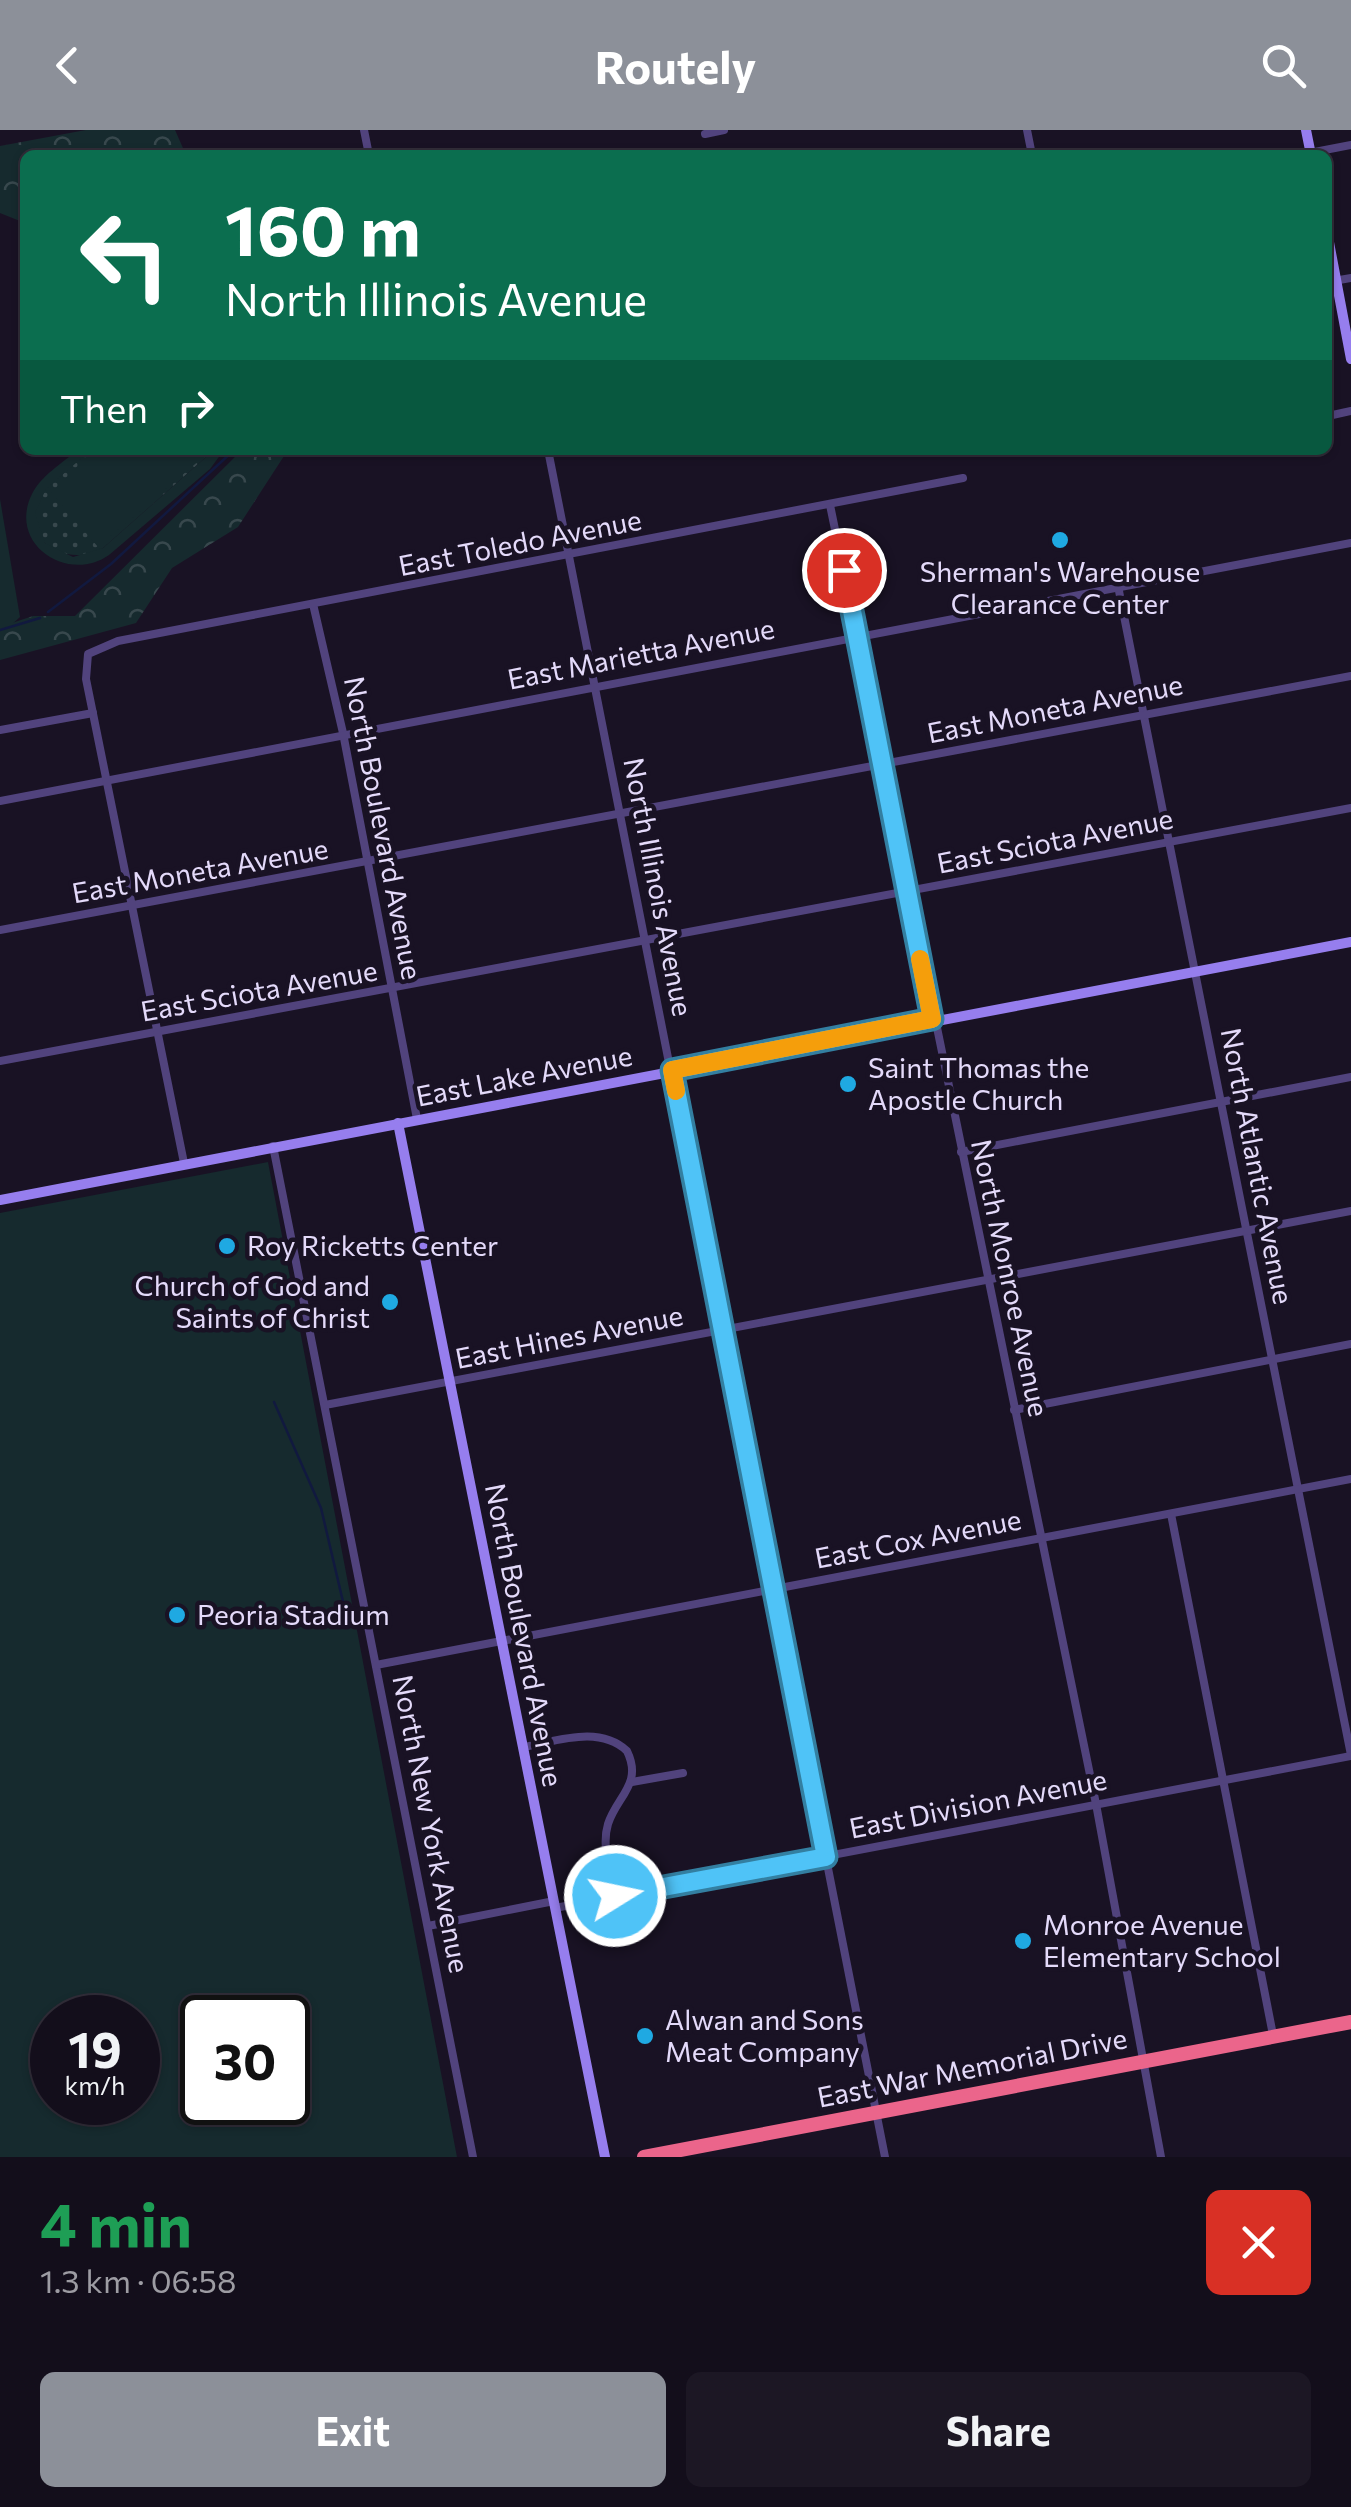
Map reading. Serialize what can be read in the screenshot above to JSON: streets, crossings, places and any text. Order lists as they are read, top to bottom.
{
  "streets": {
    "highway": ["East War Memorial Drive"],
    "street": [
      "East Toledo Avenue",
      "East Marietta Avenue",
      "East Moneta Avenue",
      "North Boulevard Avenue",
      "East Sciota Avenue",
      "North Illinois Avenue",
      "East Lake Avenue",
      "North Atlantic Avenue",
      "North Monroe Avenue",
      "East Hines Avenue",
      "East Cox Avenue",
      "East Division Avenue",
      "North New York Avenue"
    ]
  },
  "crossings": [
    ["East Toledo Avenue", "North Boulevard Avenue"],
    ["East Toledo Avenue", "North Illinois Avenue"],
    ["East Toledo Avenue", "North Monroe Avenue"],
    ["East Marietta Avenue", "North Boulevard Avenue"],
    ["East Marietta Avenue", "North Illinois Avenue"],
    ["East Marietta Avenue", "North Atlantic Avenue"],
    ["East Marietta Avenue", "North Monroe Avenue"],
    ["East Moneta Avenue", "North Boulevard Avenue"],
    ["East Moneta Avenue", "North Illinois Avenue"],
    ["East Moneta Avenue", "North Atlantic Avenue"],
    ["East Moneta Avenue", "North Monroe Avenue"],
    ["North Boulevard Avenue", "East Sciota Avenue"],
    ["North Boulevard Avenue", "East Lake Avenue"],
    ["North Boulevard Avenue", "East Hines Avenue"],
    ["North Boulevard Avenue", "East Cox Avenue"],
    ["North Boulevard Avenue", "East Division Avenue"],
    ["East Sciota Avenue", "North Illinois Avenue"],
    ["East Sciota Avenue", "North Atlantic Avenue"],
    ["East Sciota Avenue", "North Monroe Avenue"],
    ["North Illinois Avenue", "East Lake Avenue"],
    ["North Illinois Avenue", "East Hines Avenue"],
    ["North Illinois Avenue", "East Cox Avenue"],
    ["North Illinois Avenue", "East Division Avenue"],
    ["North Illinois Avenue", "East War Memorial Drive"],
    ["East Lake Avenue", "North Atlantic Avenue"],
    ["East Lake Avenue", "North Monroe Avenue"],
    ["East Lake Avenue", "North New York Avenue"],
    ["North Atlantic Avenue", "East Hines Avenue"],
    ["North Atlantic Avenue", "East Cox Avenue"],
    ["North Atlantic Avenue", "East Division Avenue"],
    ["North Monroe Avenue", "East Hines Avenue"],
    ["North Monroe Avenue", "East Cox Avenue"],
    ["North Monroe Avenue", "East Division Avenue"],
    ["North Monroe Avenue", "East War Memorial Drive"],
    ["East Hines Avenue", "North New York Avenue"],
    ["East Cox Avenue", "North New York Avenue"],
    ["East Division Avenue", "North New York Avenue"]
  ],
  "places": [
    "Sherman's Warehouse Clearance Center",
    "Saint Thomas the Apostle Church",
    "Roy Ricketts Center",
    "Church of God and Saints of Christ",
    "Peoria Stadium",
    "Monroe Avenue Elementary School",
    "Alwan and Sons Meat Company"
  ],
  "page": {
    "header": "Routely",
    "turn": ["160 m", "North Illinois Avenue"],
    "then": "Then",
    "speed": "19 km/h",
    "limit": "30",
    "heading": ["4 min", "1.3 km · 06:58"],
    "buttons": ["Exit", "Share"]
  }
}
